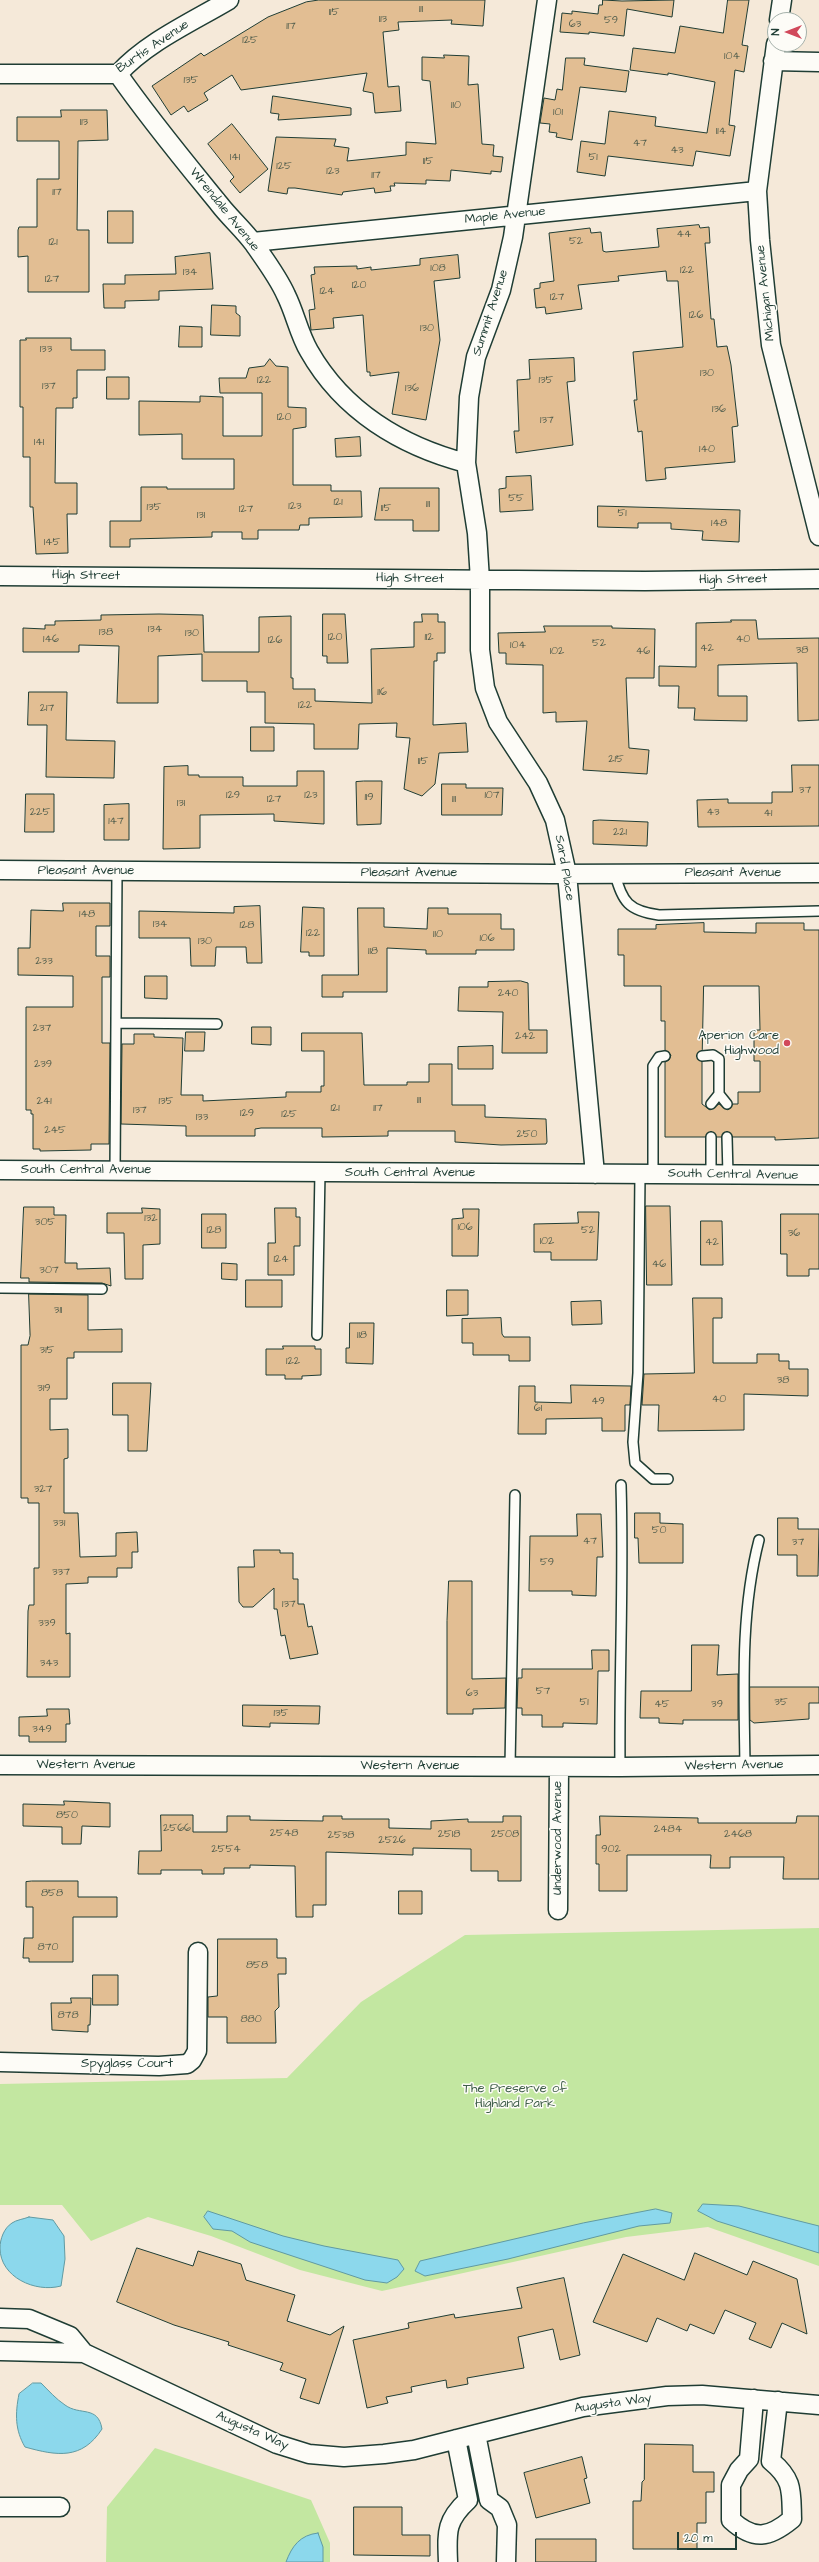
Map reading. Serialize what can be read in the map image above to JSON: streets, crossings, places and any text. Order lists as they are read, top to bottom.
{
  "streets": {
    "street": [
      "Burtis Avenue",
      "Wrendale Avenue",
      "Maple Avenue",
      "Michigan Avenue",
      "Summit Avenue",
      "High Street",
      "Sard Place",
      "Pleasant Avenue",
      "South Central Avenue",
      "Western Avenue",
      "Underwood Avenue",
      "Spyglass Court",
      "Augusta Way"
    ]
  },
  "crossings": [
    ["Burtis Avenue", "Wrendale Avenue"],
    ["Wrendale Avenue", "Maple Avenue"],
    ["Wrendale Avenue", "Summit Avenue"],
    ["Maple Avenue", "Michigan Avenue"],
    ["Maple Avenue", "Summit Avenue"],
    ["Summit Avenue", "High Street"],
    ["Summit Avenue", "Sard Place"],
    ["High Street", "Sard Place"],
    ["Sard Place", "Pleasant Avenue"],
    ["Sard Place", "South Central Avenue"],
    ["Western Avenue", "Underwood Avenue"]
  ],
  "parks": ["The Preserve of Highland Park"],
  "places": ["Aperion Care Highwood"],
  "house_numbers": [
    "111",
    "115",
    "113",
    "59",
    "63",
    "117",
    "125",
    "104",
    "135",
    "110",
    "101",
    "113",
    "114",
    "47",
    "43",
    "141",
    "51",
    "115",
    "125",
    "123",
    "117",
    "117",
    "44",
    "52",
    "121",
    "108",
    "122",
    "134",
    "127",
    "120",
    "124",
    "127",
    "126",
    "130",
    "133",
    "130",
    "122",
    "135",
    "137",
    "136",
    "136",
    "120",
    "137",
    "141",
    "140",
    "55",
    "121",
    "111",
    "123",
    "135",
    "115",
    "127",
    "51",
    "131",
    "148",
    "145",
    "134",
    "138",
    "130",
    "120",
    "112",
    "146",
    "40",
    "126",
    "52",
    "104",
    "42",
    "38",
    "102",
    "46",
    "116",
    "122",
    "217",
    "215",
    "115",
    "37",
    "129",
    "123",
    "107",
    "119",
    "127",
    "111",
    "131",
    "225",
    "43",
    "41",
    "147",
    "221",
    "148",
    "134",
    "128",
    "122",
    "110",
    "106",
    "130",
    "118",
    "233",
    "240",
    "237",
    "242",
    "239",
    "111",
    "241",
    "135",
    "121",
    "117",
    "137",
    "129",
    "125",
    "133",
    "245",
    "250",
    "132",
    "305",
    "106",
    "128",
    "52",
    "36",
    "102",
    "42",
    "124",
    "46",
    "307",
    "311",
    "118",
    "315",
    "122",
    "38",
    "319",
    "40",
    "49",
    "61",
    "327",
    "331",
    "50",
    "47",
    "37",
    "59",
    "337",
    "137",
    "339",
    "343",
    "57",
    "63",
    "51",
    "35",
    "45",
    "39",
    "135",
    "349",
    "850",
    "2566",
    "2484",
    "2548",
    "2518",
    "2508",
    "2468",
    "2538",
    "2526",
    "2554",
    "902",
    "858",
    "870",
    "858",
    "878",
    "880"
  ],
  "scale_bar": "20 m",
  "north": "left"
}
